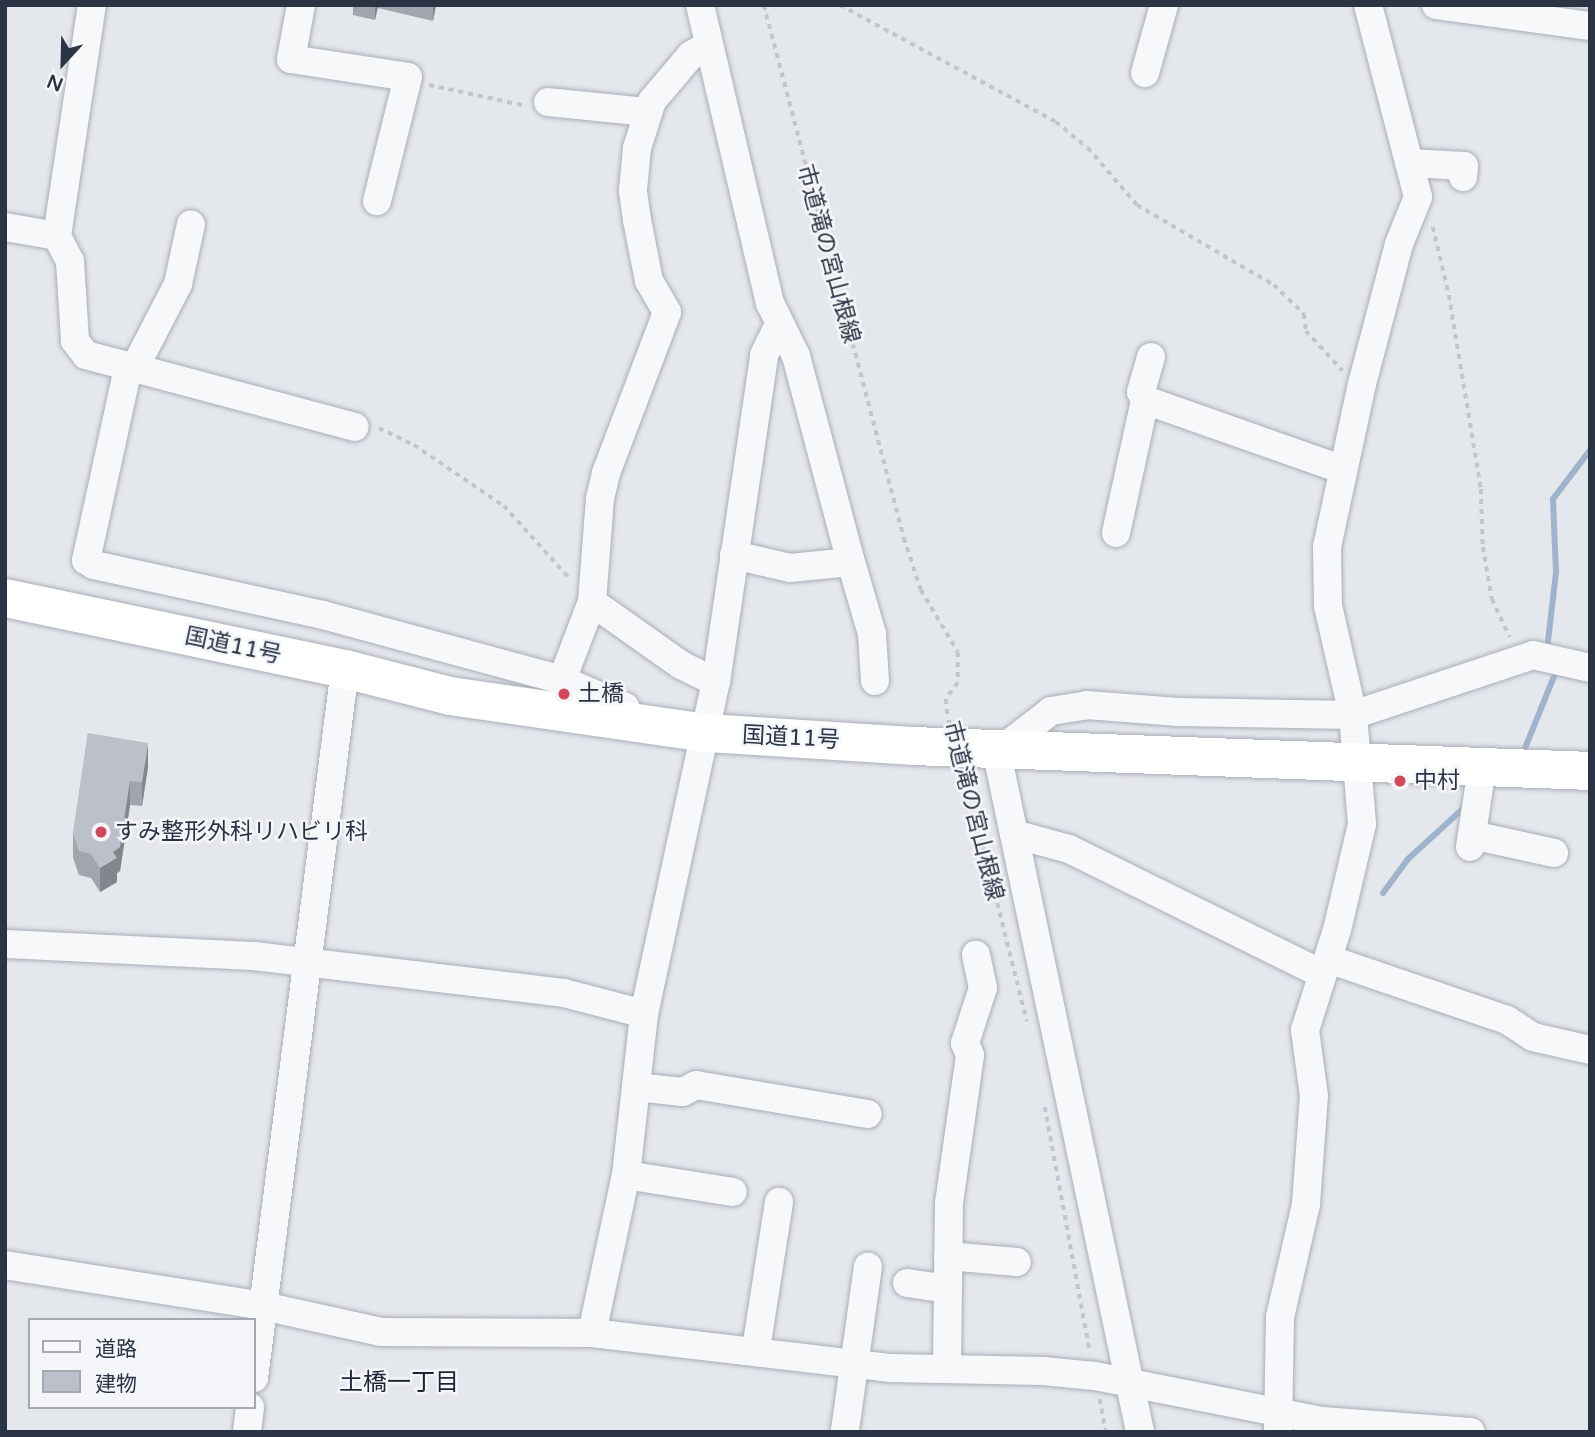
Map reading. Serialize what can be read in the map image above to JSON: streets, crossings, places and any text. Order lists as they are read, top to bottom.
{
  "streets": {
    "highway": ["国道11号"],
    "path": ["市道滝の宮山根線"]
  },
  "districts": ["土橋一丁目"],
  "places": ["土橋", "中村", "すみ整形外科リハビリ科"],
  "legend": ["道路", "建物"],
  "north": "bottom"
}
